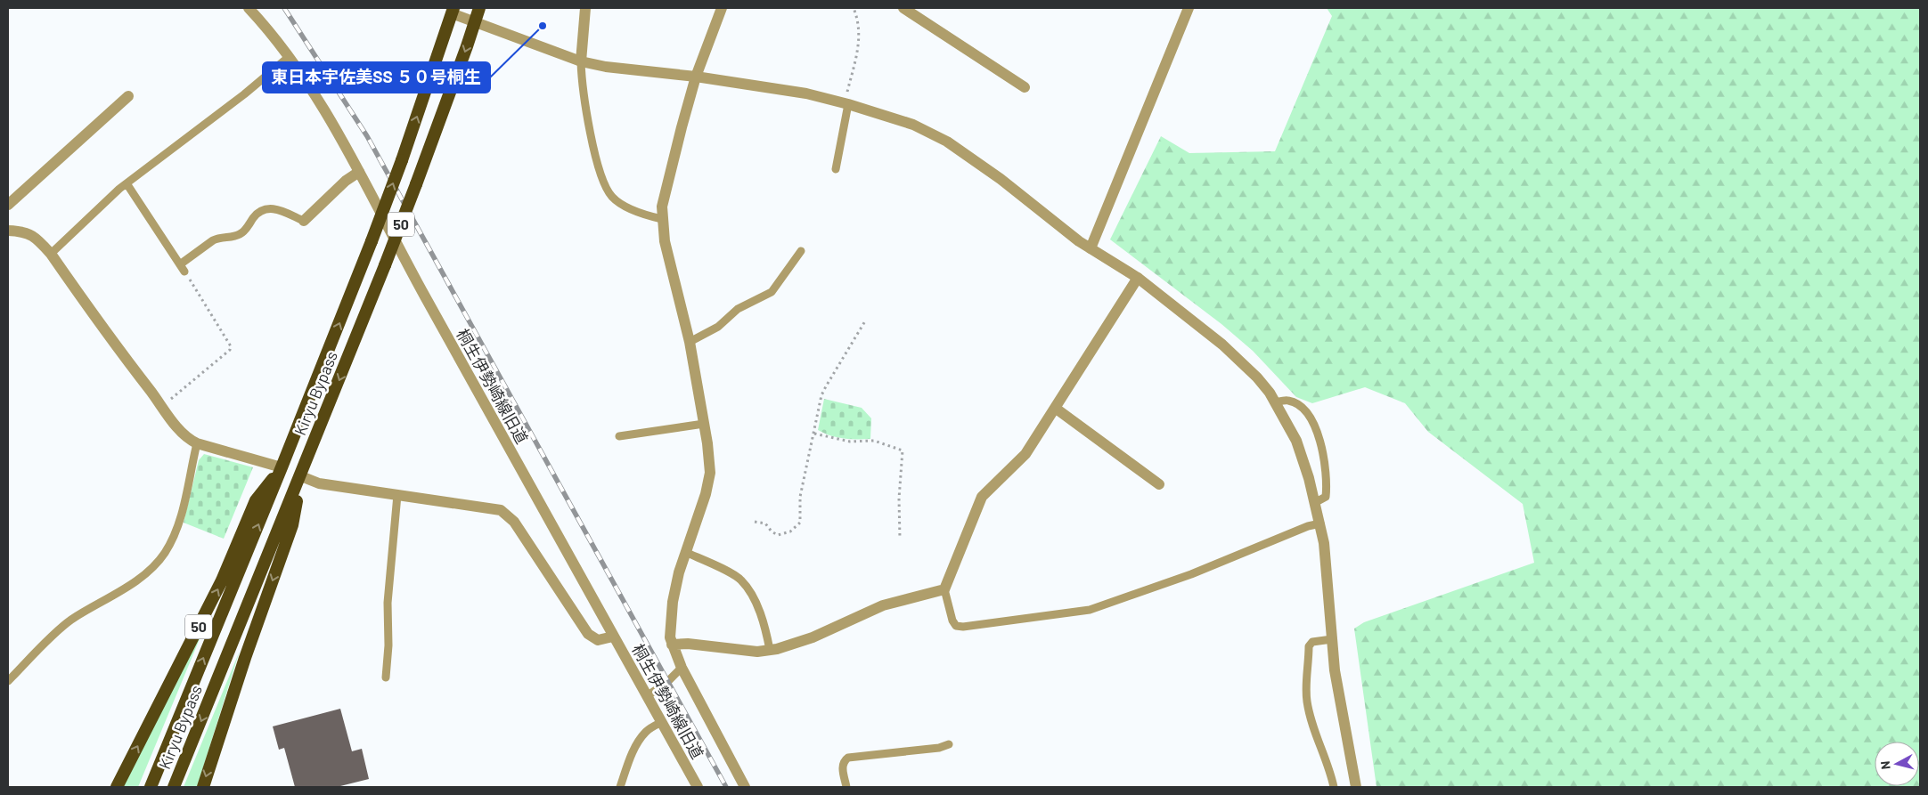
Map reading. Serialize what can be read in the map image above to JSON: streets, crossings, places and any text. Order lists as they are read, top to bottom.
{
  "streets": {
    "highway": ["50", "Kiryu Bypass"],
    "street": ["桐生伊勢崎線旧道"]
  },
  "crossings": [
    ["50", "Kiryu Bypass"]
  ],
  "places": ["東日本宇佐美SS ５０号桐生"],
  "north": "left"
}
